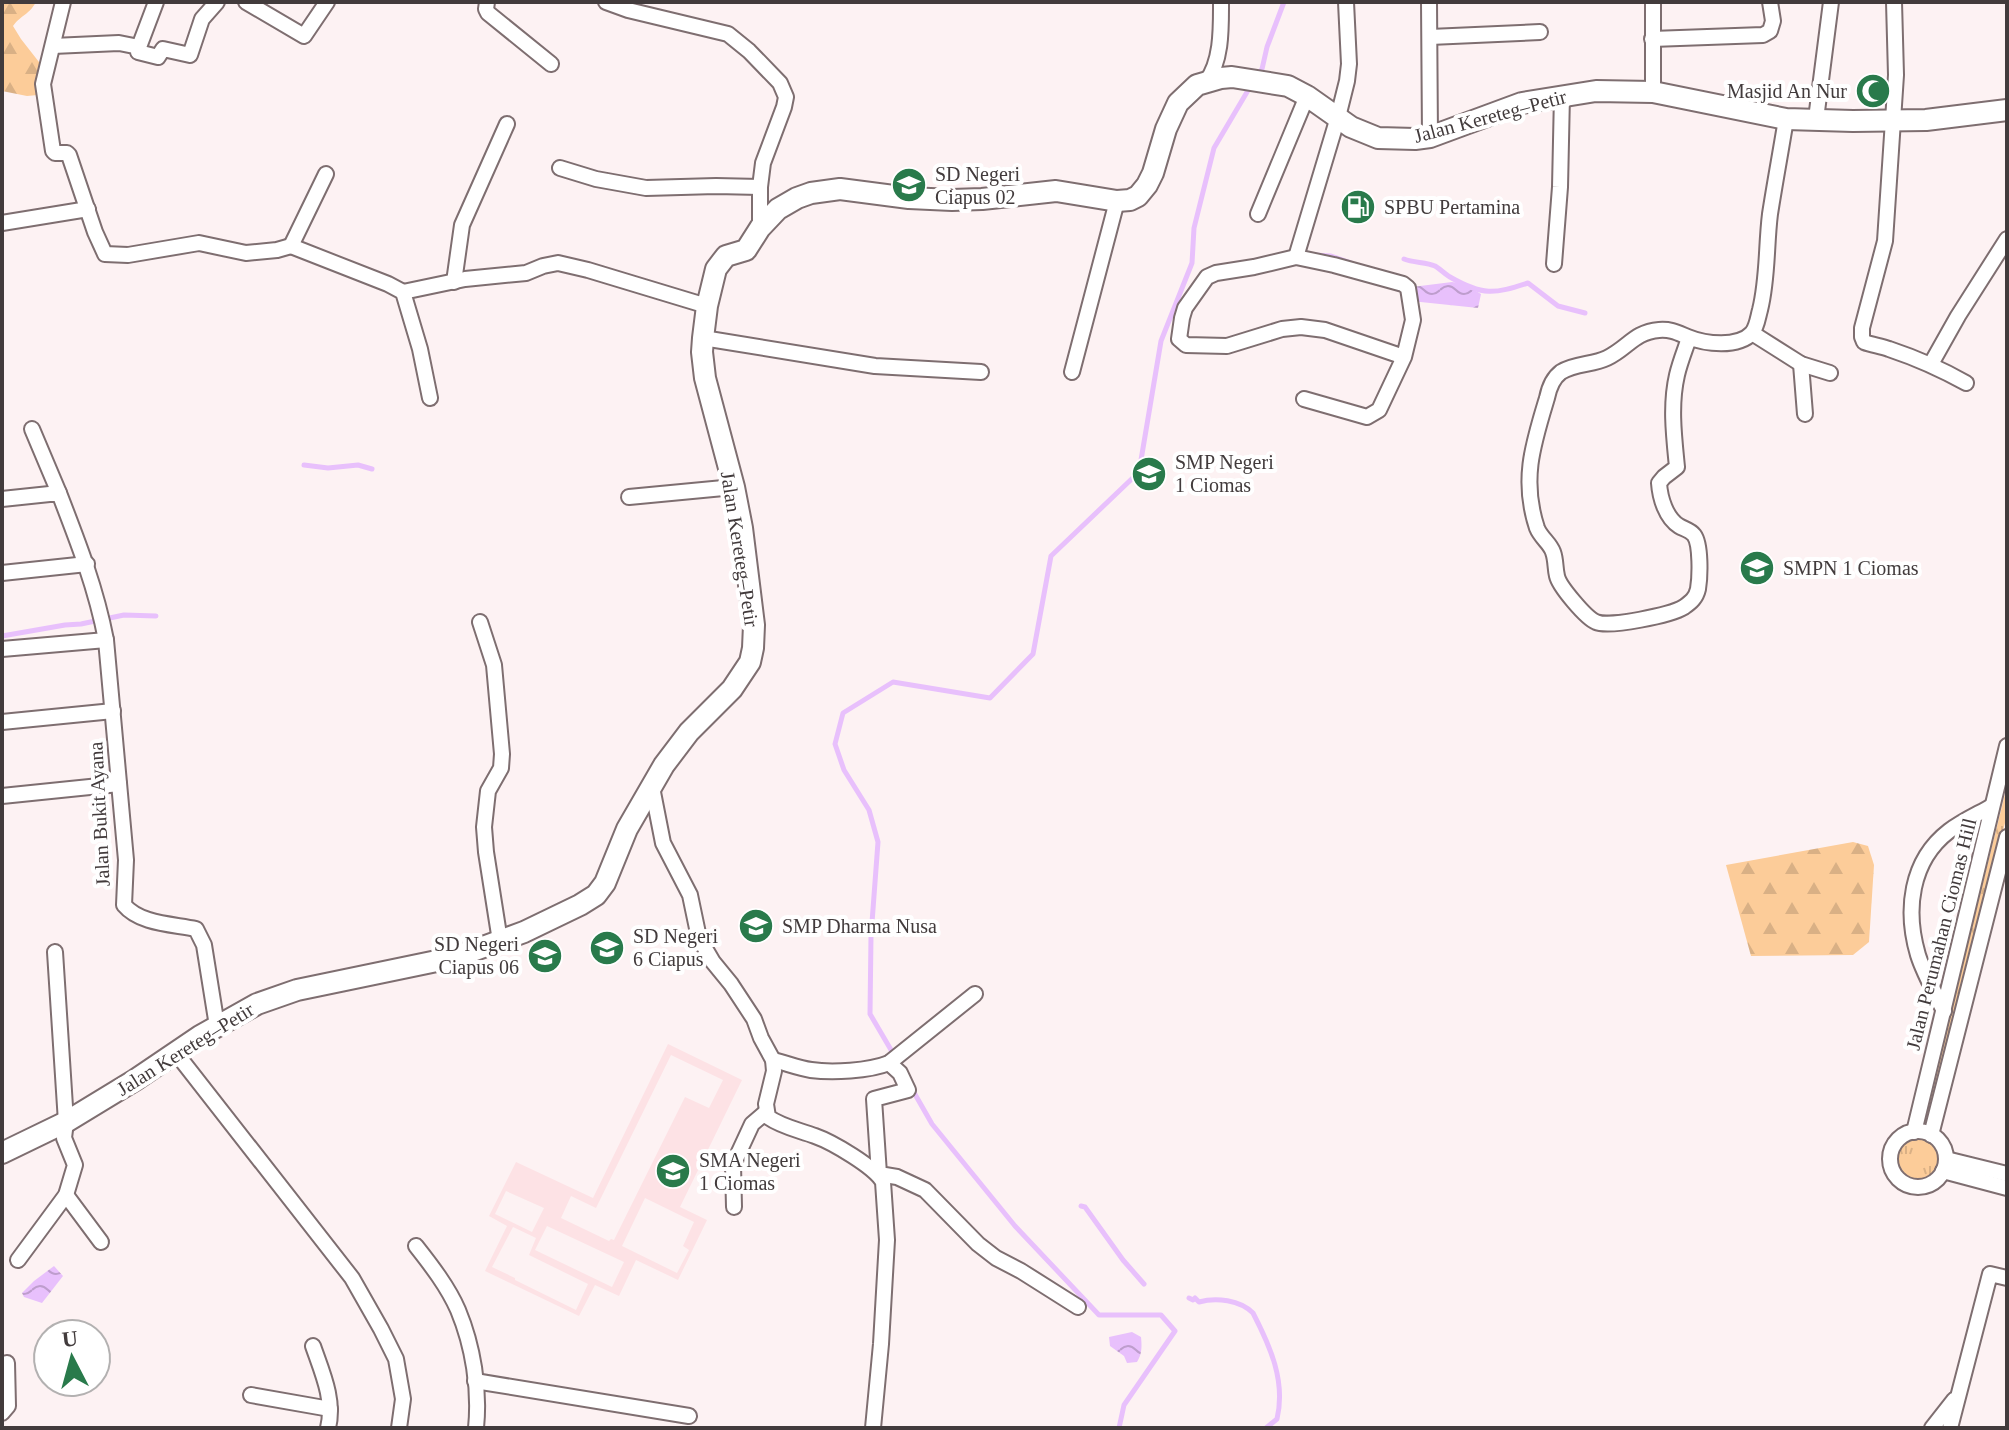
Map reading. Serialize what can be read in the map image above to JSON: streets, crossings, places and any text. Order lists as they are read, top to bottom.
{
  "streets": {
    "street": ["Jalan Kereteg–Petir", "Jalan Bukit Ayana", "Jalan Perumahan Ciomas Hill"]
  },
  "crossings": [
    ["Jalan Kereteg–Petir", "Jalan Bukit Ayana"]
  ],
  "places": {
    "mosque": ["Masjid An Nur"],
    "school or university": [
      "SD Negeri Ciapus 02",
      "SMP Negeri 1 Ciomas",
      "SMPN 1 Ciomas",
      "SMP Dharma Nusa",
      "SD Negeri 6 Ciapus",
      "SD Negeri Ciapus 06",
      "SMA Negeri 1 Ciomas"
    ],
    "fuel station": ["SPBU Pertamina"]
  },
  "north": "top"
}
